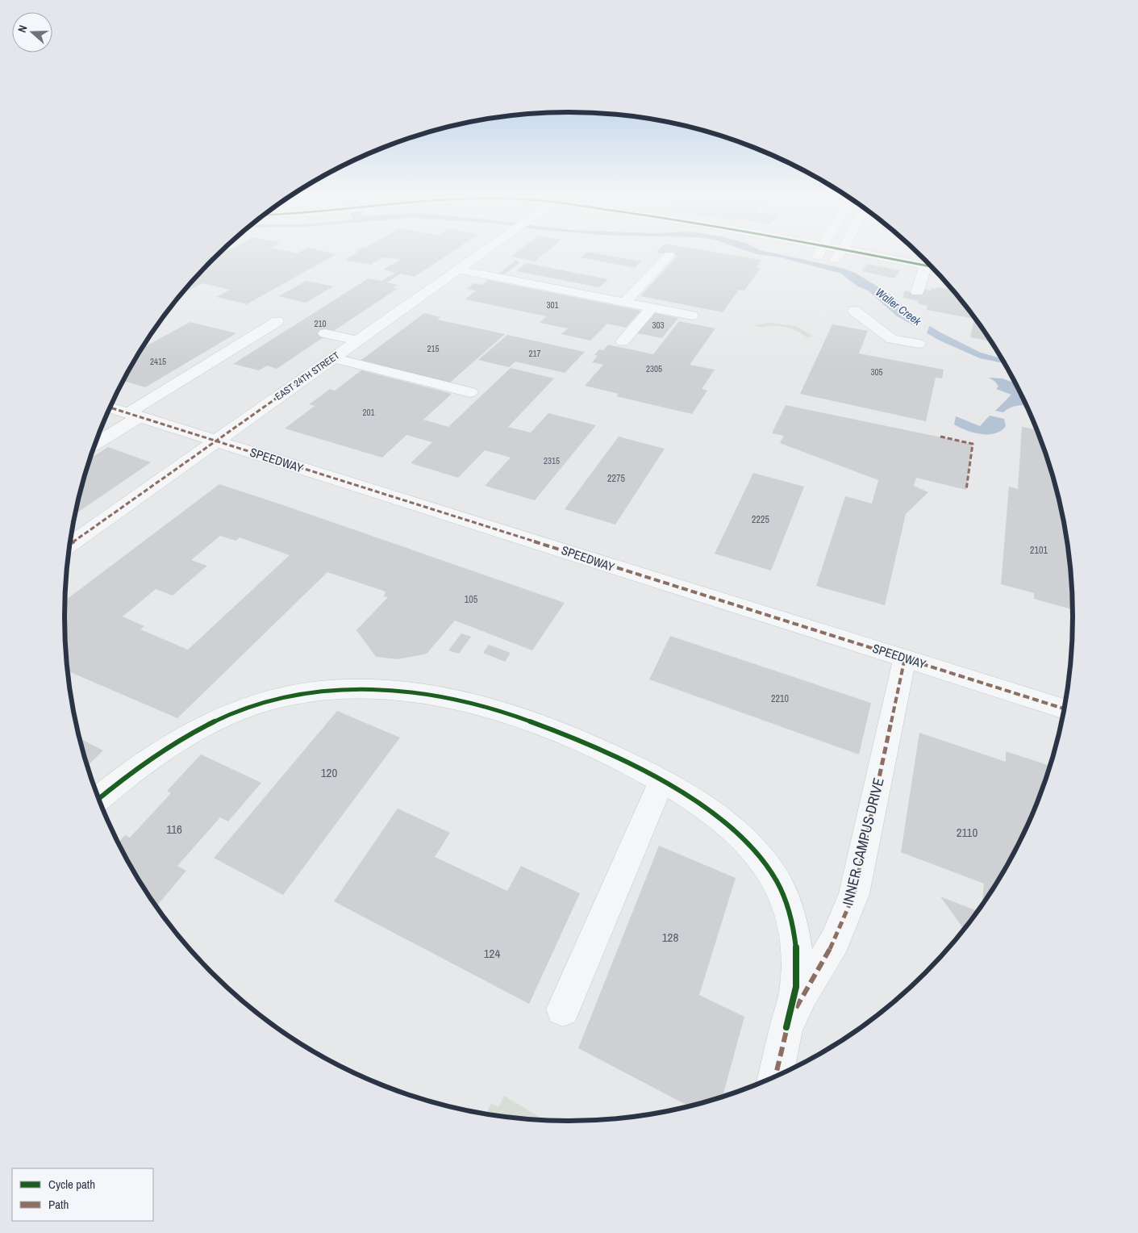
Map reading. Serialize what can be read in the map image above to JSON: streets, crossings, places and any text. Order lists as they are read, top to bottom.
{
  "streets": {
    "street": ["EAST 24TH STREET", "SPEEDWAY", "INNER CAMPUS DRIVE"]
  },
  "crossings": [
    ["EAST 24TH STREET", "SPEEDWAY"],
    ["SPEEDWAY", "INNER CAMPUS DRIVE"]
  ],
  "water": ["Waller Creek"],
  "house_numbers": [
    "301",
    "210",
    "303",
    "215",
    "217",
    "2415",
    "2305",
    "305",
    "201",
    "2315",
    "2275",
    "2225",
    "2101",
    "105",
    "2210",
    "120",
    "116",
    "2110",
    "128",
    "124"
  ],
  "legend": ["Cycle path", "Path"],
  "north": "left"
}
